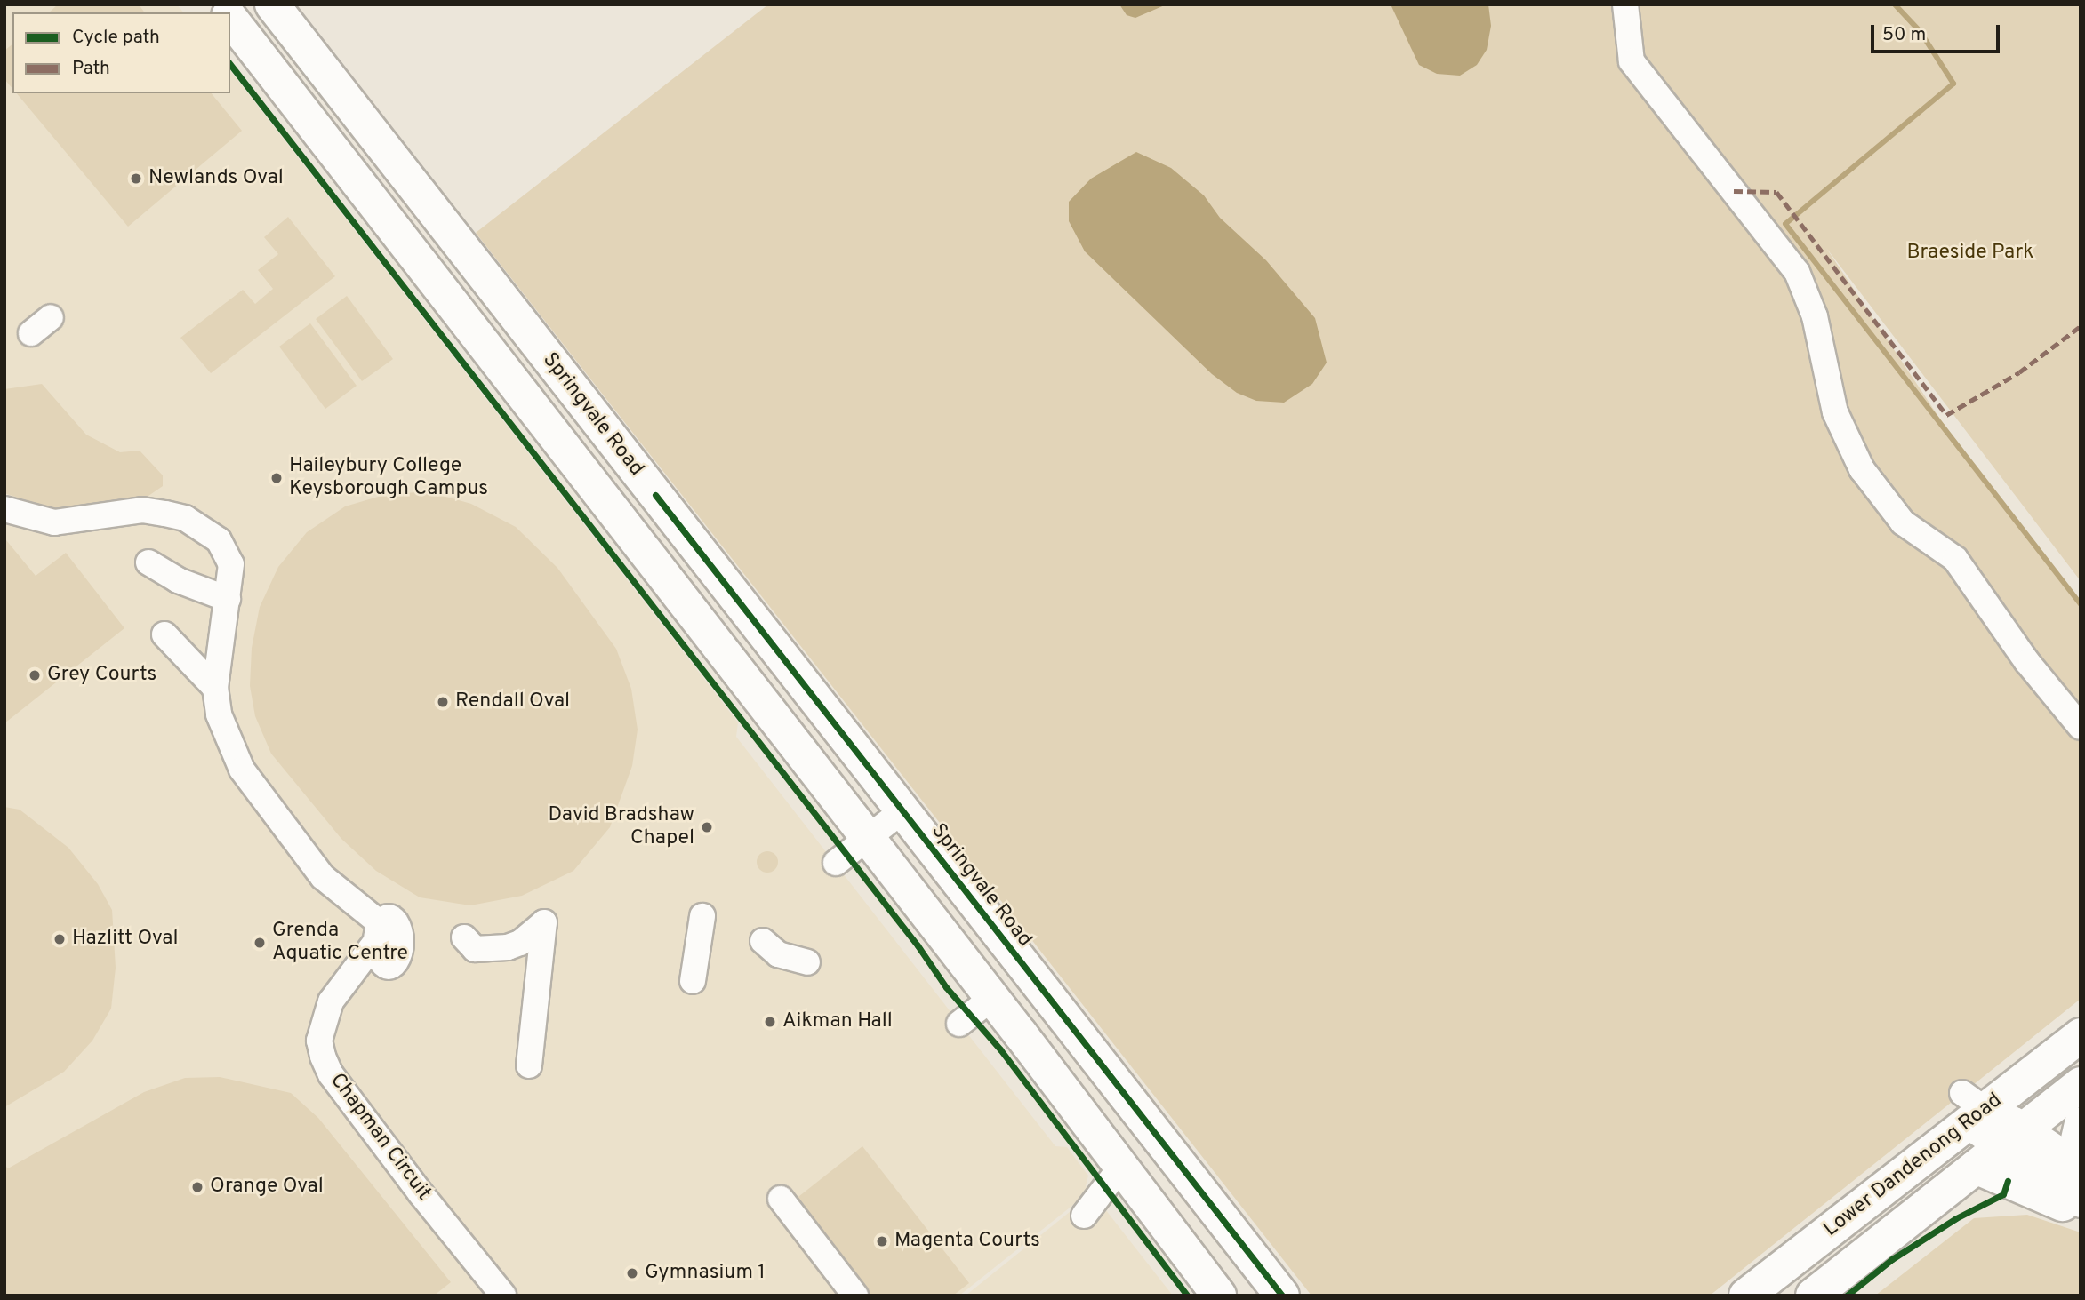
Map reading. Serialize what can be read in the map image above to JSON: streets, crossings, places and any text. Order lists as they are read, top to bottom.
{
  "streets": {
    "highway": ["Springvale Road", "Lower Dandenong Road"],
    "lane": ["Chapman Circuit"]
  },
  "parks": ["Braeside Park"],
  "places": [
    "Newlands Oval",
    "Haileybury College Keysborough Campus",
    "Grey Courts",
    "Rendall Oval",
    "David Bradshaw Chapel",
    "Hazlitt Oval",
    "Grenda Aquatic Centre",
    "Aikman Hall",
    "Orange Oval",
    "Magenta Courts",
    "Gymnasium 1"
  ],
  "legend": ["Cycle path", "Path"],
  "scale_bar": "50 m"
}
